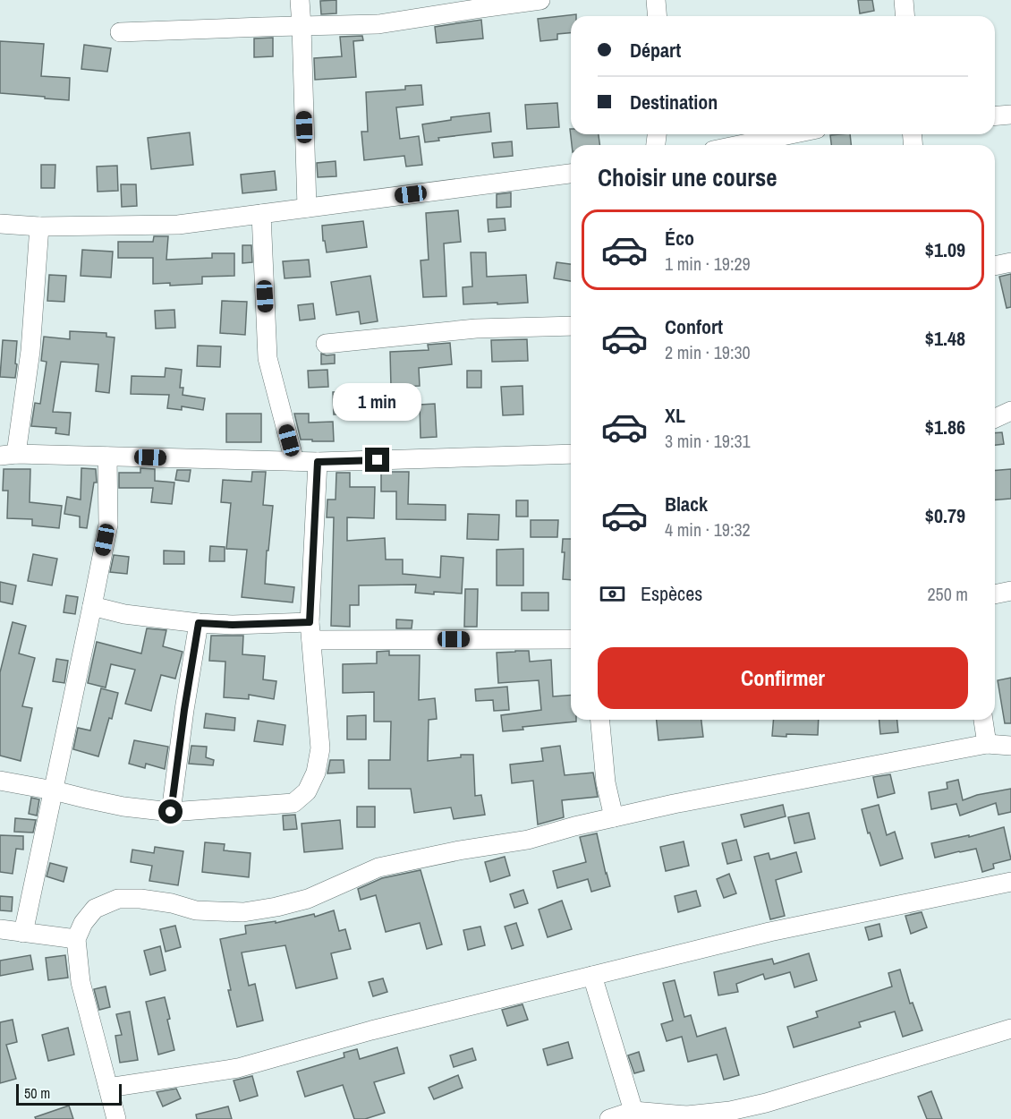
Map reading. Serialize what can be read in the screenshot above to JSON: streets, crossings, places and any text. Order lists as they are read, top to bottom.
{
  "scale_bar": "50 m",
  "page": {
    "banner": ["Départ", "Destination"],
    "heading": "Choisir une course",
    "list": [
      {
        "name": "Éco",
        "note": "1 min · 19:29",
        "value": "$1.09"
      },
      {
        "name": "Confort",
        "note": "2 min · 19:30",
        "value": "$1.48"
      },
      {
        "name": "XL",
        "note": "3 min · 19:31",
        "value": "$1.86"
      },
      {
        "name": "Black",
        "note": "4 min · 19:32",
        "value": "$0.79"
      }
    ],
    "bubble": "1 min",
    "pay": ["Espèces", "250 m"],
    "buttons": "Confirmer",
    "scale": "50 m"
  }
}
